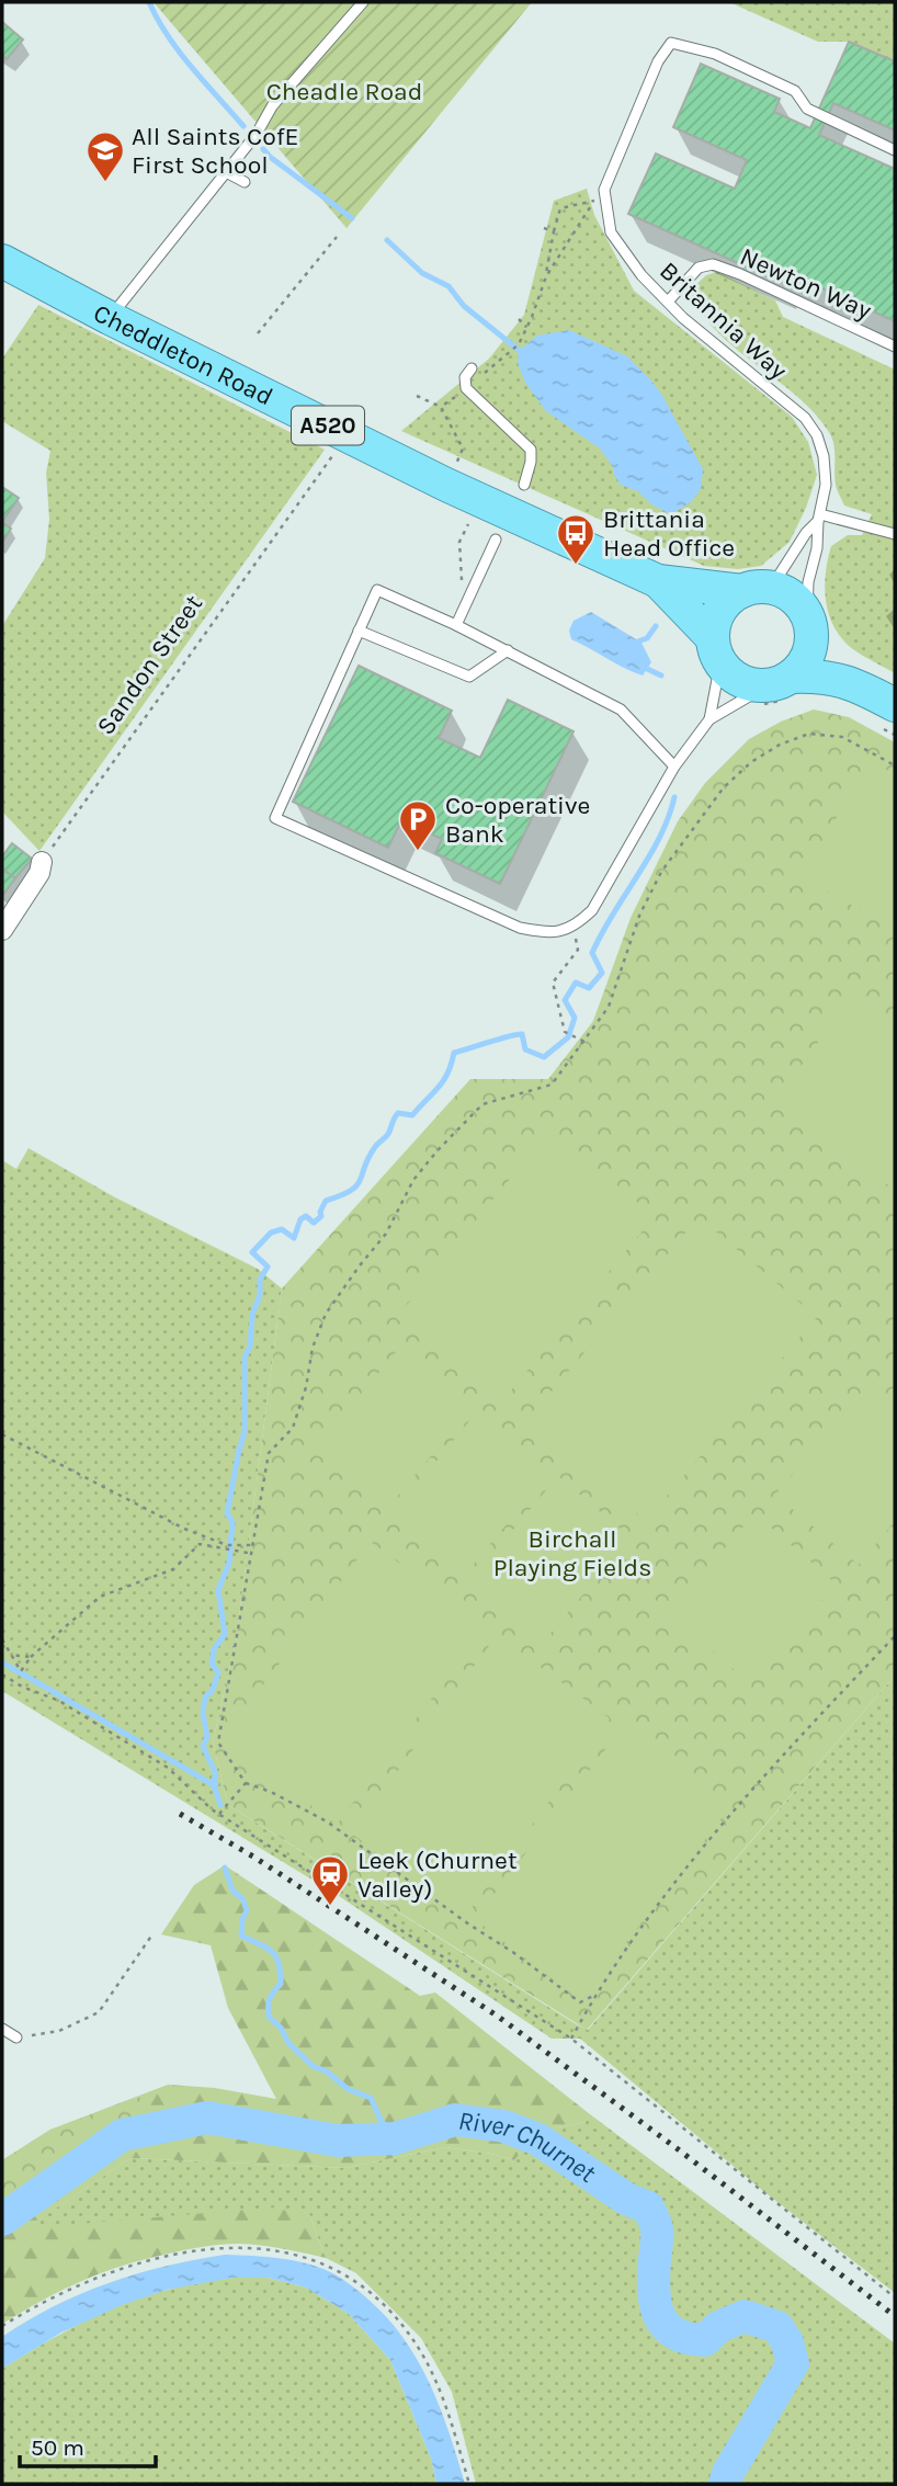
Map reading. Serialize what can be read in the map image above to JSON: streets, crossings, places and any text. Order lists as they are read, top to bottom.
{
  "streets": {
    "highway": ["Cheddleton Road", "A520"],
    "lane": ["Newton Way", "Britannia Way"],
    "path": ["Sandon Street"]
  },
  "crossings": [
    ["Newton Way", "Britannia Way"],
    ["Britannia Way", "Cheddleton Road"],
    ["Cheddleton Road", "Sandon Street"]
  ],
  "water": ["River Churnet"],
  "parks": ["Cheadle Road", "Birchall Playing Fields"],
  "places": {
    "school or university": ["All Saints CofE First School"],
    "bus stop": ["Brittania Head Office"],
    "parking": ["Co-operative Bank"],
    "station": ["Leek (Churnet Valley)"]
  },
  "scale_bar": "50 m"
}
